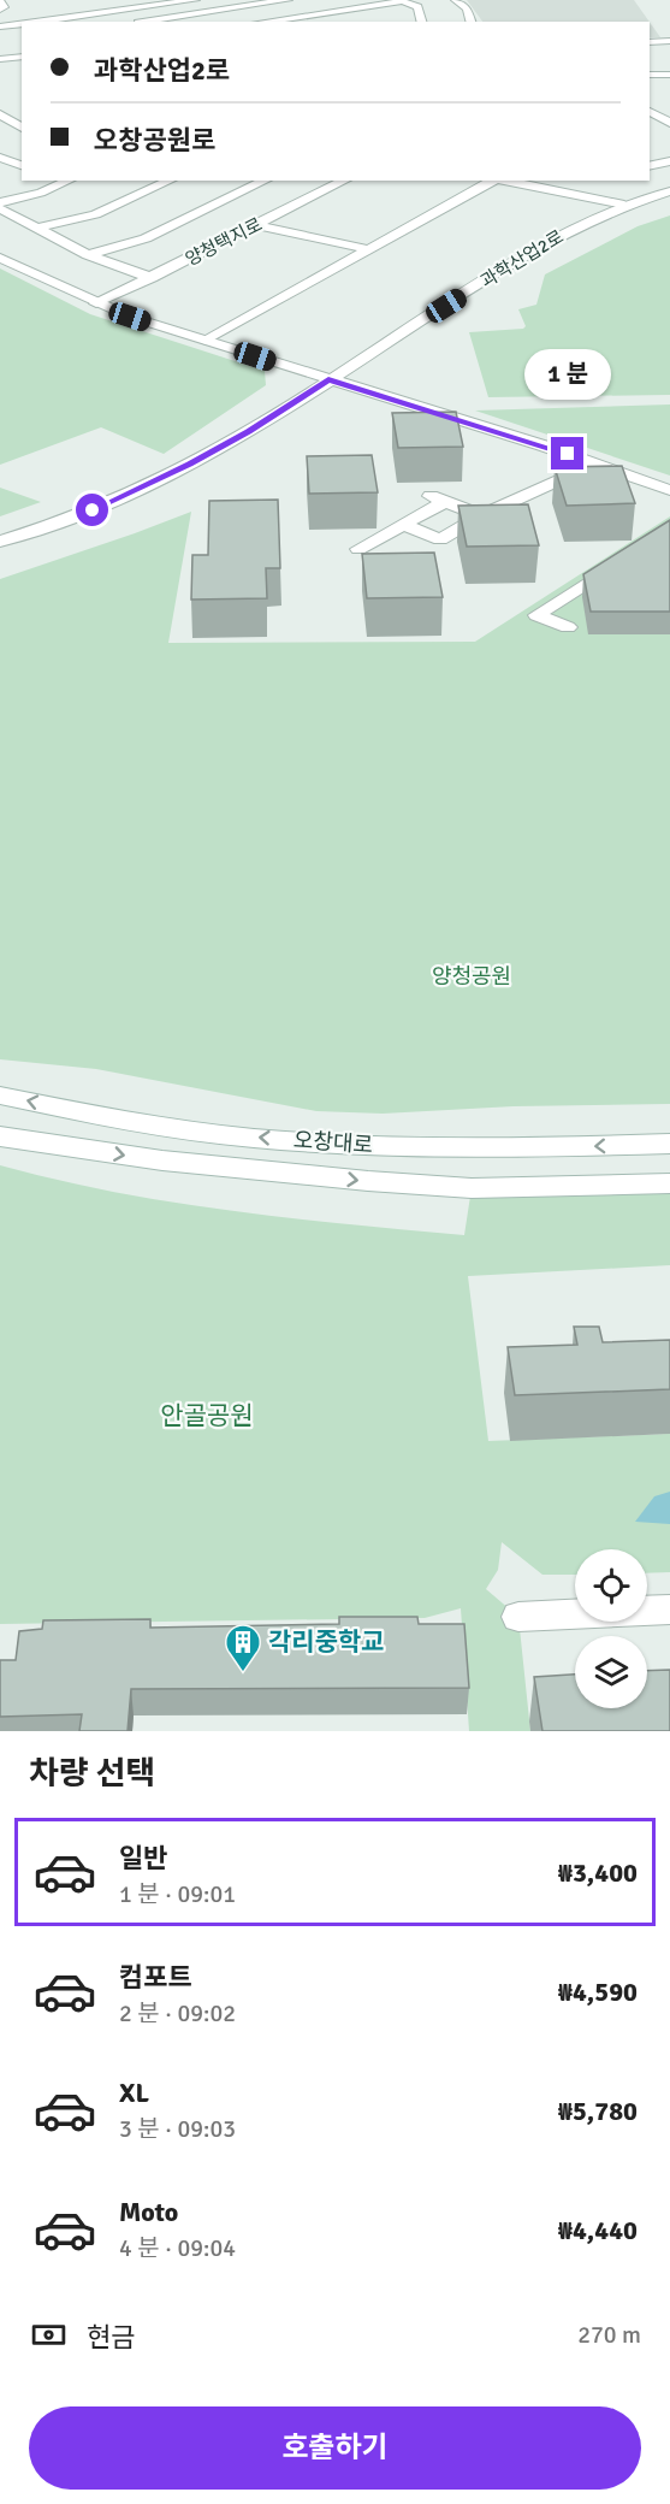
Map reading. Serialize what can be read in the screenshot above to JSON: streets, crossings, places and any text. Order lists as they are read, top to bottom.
{
  "streets": {
    "street": ["양청택지로", "과학산업2로", "오창대로"]
  },
  "parks": ["양청공원", "안골공원"],
  "places": {
    "building": ["각리중학교"]
  },
  "page": {
    "banner": ["과학산업2로", "오창공원로"],
    "bubble": "1 분",
    "heading": "차량 선택",
    "list": [
      {
        "name": "일반",
        "note": "1 분 · 09:01",
        "value": "₩3,400"
      },
      {
        "name": "컴포트",
        "note": "2 분 · 09:02",
        "value": "₩4,590"
      },
      {
        "name": "XL",
        "note": "3 분 · 09:03",
        "value": "₩5,780"
      },
      {
        "name": "Moto",
        "note": "4 분 · 09:04",
        "value": "₩4,440"
      }
    ],
    "pay": ["현금", "270 m"],
    "buttons": "호출하기"
  }
}
